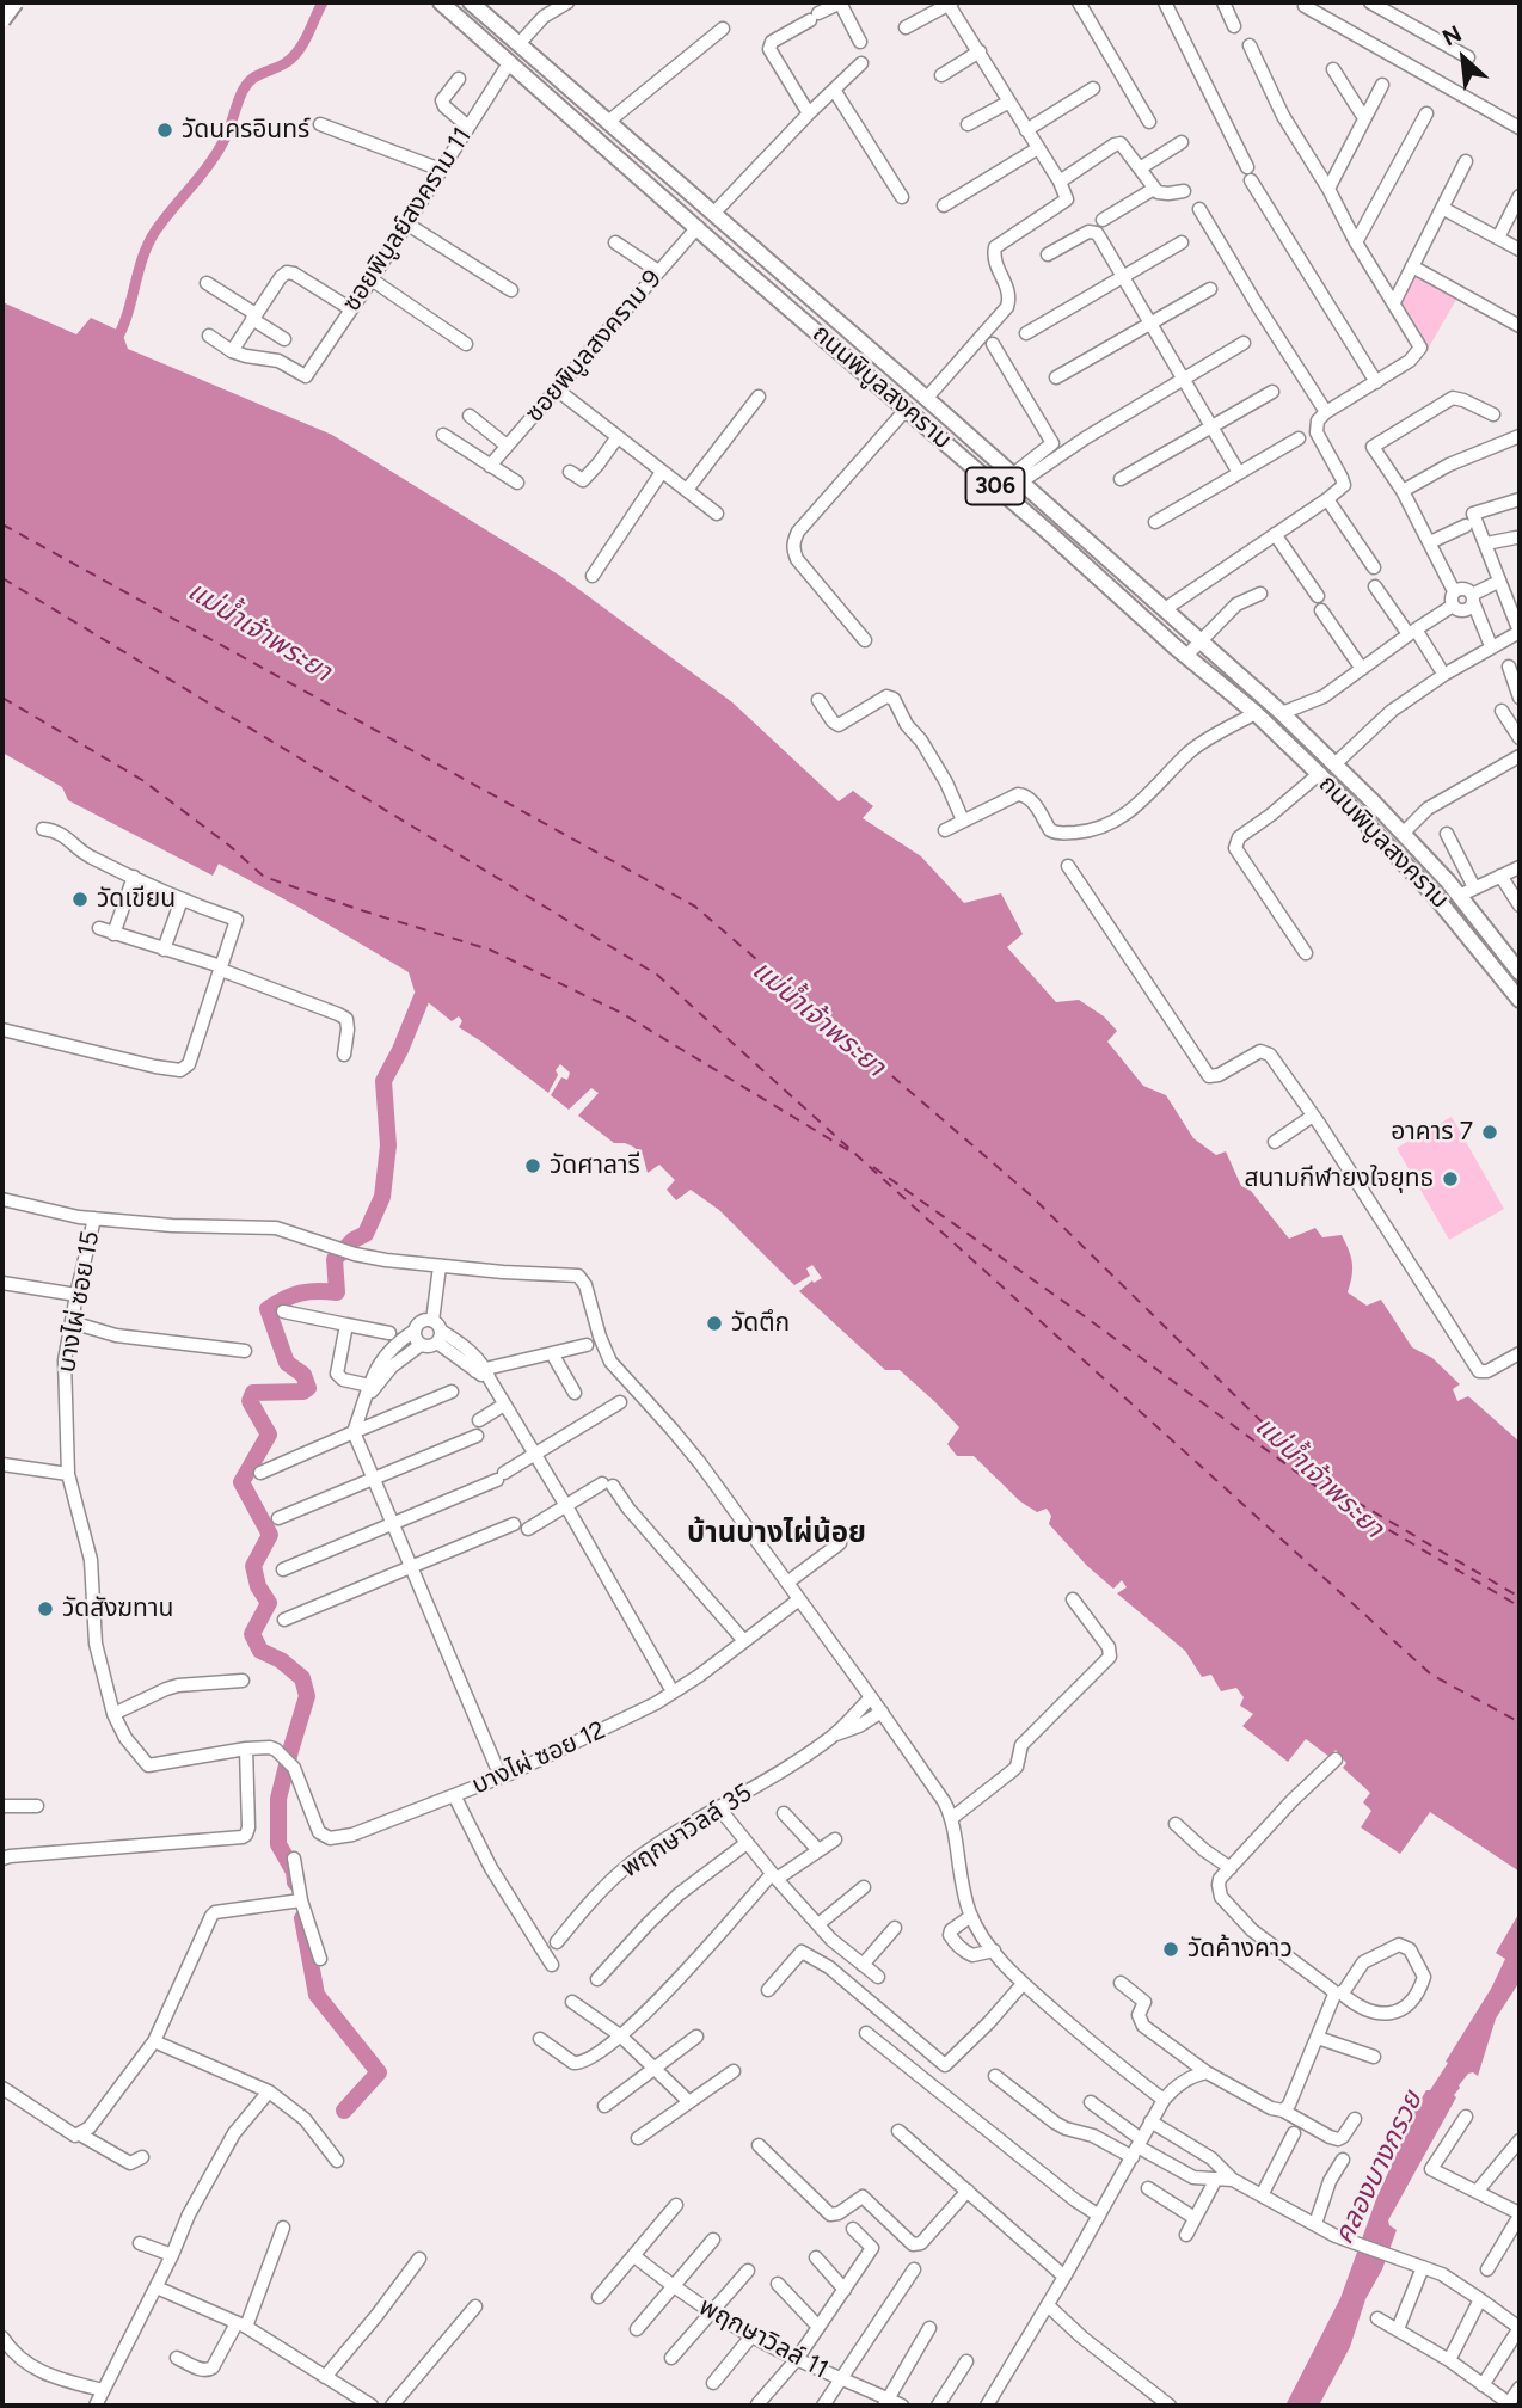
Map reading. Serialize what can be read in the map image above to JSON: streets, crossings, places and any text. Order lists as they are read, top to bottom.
{
  "streets": {
    "main road": ["ถนนพิบูลสงคราม", "306"],
    "street": [
      "ซอยพิบูลย์สงคราม 11",
      "ซอยพิบูลสงคราม 9",
      "บางไผ่ ซอย 15",
      "บางไผ่ ซอย 12",
      "พฤกษาวิลล์ 35",
      "พฤกษาวิลล์ 11"
    ]
  },
  "crossings": [
    ["ซอยพิบูลย์สงคราม 11", "ถนนพิบูลสงคราม"],
    ["ซอยพิบูลสงคราม 9", "ถนนพิบูลสงคราม"],
    ["บางไผ่ ซอย 15", "บางไผ่ ซอย 12"]
  ],
  "districts": ["บ้านบางไผ่น้อย"],
  "water": ["แม่น้ำเจ้าพระยา", "คลองบางกรวย"],
  "places": [
    "วัดนครอินทร์",
    "วัดเขียน",
    "อาคาร 7",
    "วัดศาลารี",
    "สนามกีฬายงใจยุทธ",
    "วัดตึก",
    "วัดสังฆทาน",
    "วัดค้างคาว"
  ],
  "north": "top left"
}
